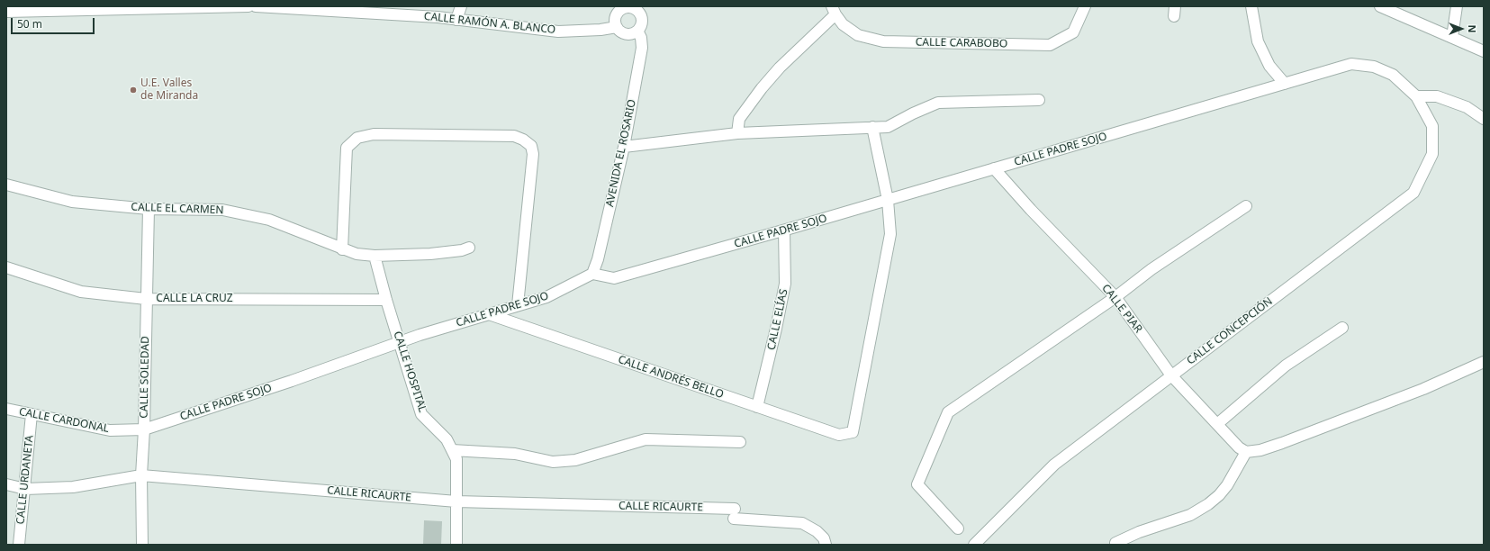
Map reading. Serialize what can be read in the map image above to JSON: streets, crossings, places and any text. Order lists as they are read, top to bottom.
{
  "streets": {
    "street": [
      "CALLE RAMÓN A. BLANCO",
      "CALLE CARABOBO",
      "CALLE PADRE SOJO",
      "AVENIDA EL ROSARIO",
      "CALLE EL CARMEN",
      "CALLE LA CRUZ",
      "CALLE PIAR",
      "CALLE ELÍAS",
      "CALLE CONCEPCIÓN",
      "CALLE HOSPITAL",
      "CALLE SOLEDAD",
      "CALLE ANDRÉS BELLO",
      "CALLE CARDONAL",
      "CALLE URDANETA",
      "CALLE RICAURTE"
    ]
  },
  "crossings": [
    ["CALLE RAMÓN A. BLANCO", "AVENIDA EL ROSARIO"],
    ["CALLE PADRE SOJO", "AVENIDA EL ROSARIO"],
    ["CALLE PADRE SOJO", "CALLE PIAR"],
    ["CALLE PADRE SOJO", "CALLE ELÍAS"],
    ["CALLE PADRE SOJO", "CALLE CONCEPCIÓN"],
    ["CALLE PADRE SOJO", "CALLE HOSPITAL"],
    ["CALLE PADRE SOJO", "CALLE SOLEDAD"],
    ["CALLE PADRE SOJO", "CALLE ANDRÉS BELLO"],
    ["CALLE PADRE SOJO", "CALLE CARDONAL"],
    ["CALLE EL CARMEN", "CALLE HOSPITAL"],
    ["CALLE EL CARMEN", "CALLE SOLEDAD"],
    ["CALLE LA CRUZ", "CALLE HOSPITAL"],
    ["CALLE LA CRUZ", "CALLE SOLEDAD"],
    ["CALLE PIAR", "CALLE CONCEPCIÓN"],
    ["CALLE ELÍAS", "CALLE ANDRÉS BELLO"],
    ["CALLE HOSPITAL", "CALLE RICAURTE"],
    ["CALLE SOLEDAD", "CALLE CARDONAL"],
    ["CALLE SOLEDAD", "CALLE RICAURTE"],
    ["CALLE CARDONAL", "CALLE URDANETA"],
    ["CALLE URDANETA", "CALLE RICAURTE"]
  ],
  "places": ["U.E. Valles de Miranda"],
  "scale_bar": "50 m",
  "north": "right"
}
